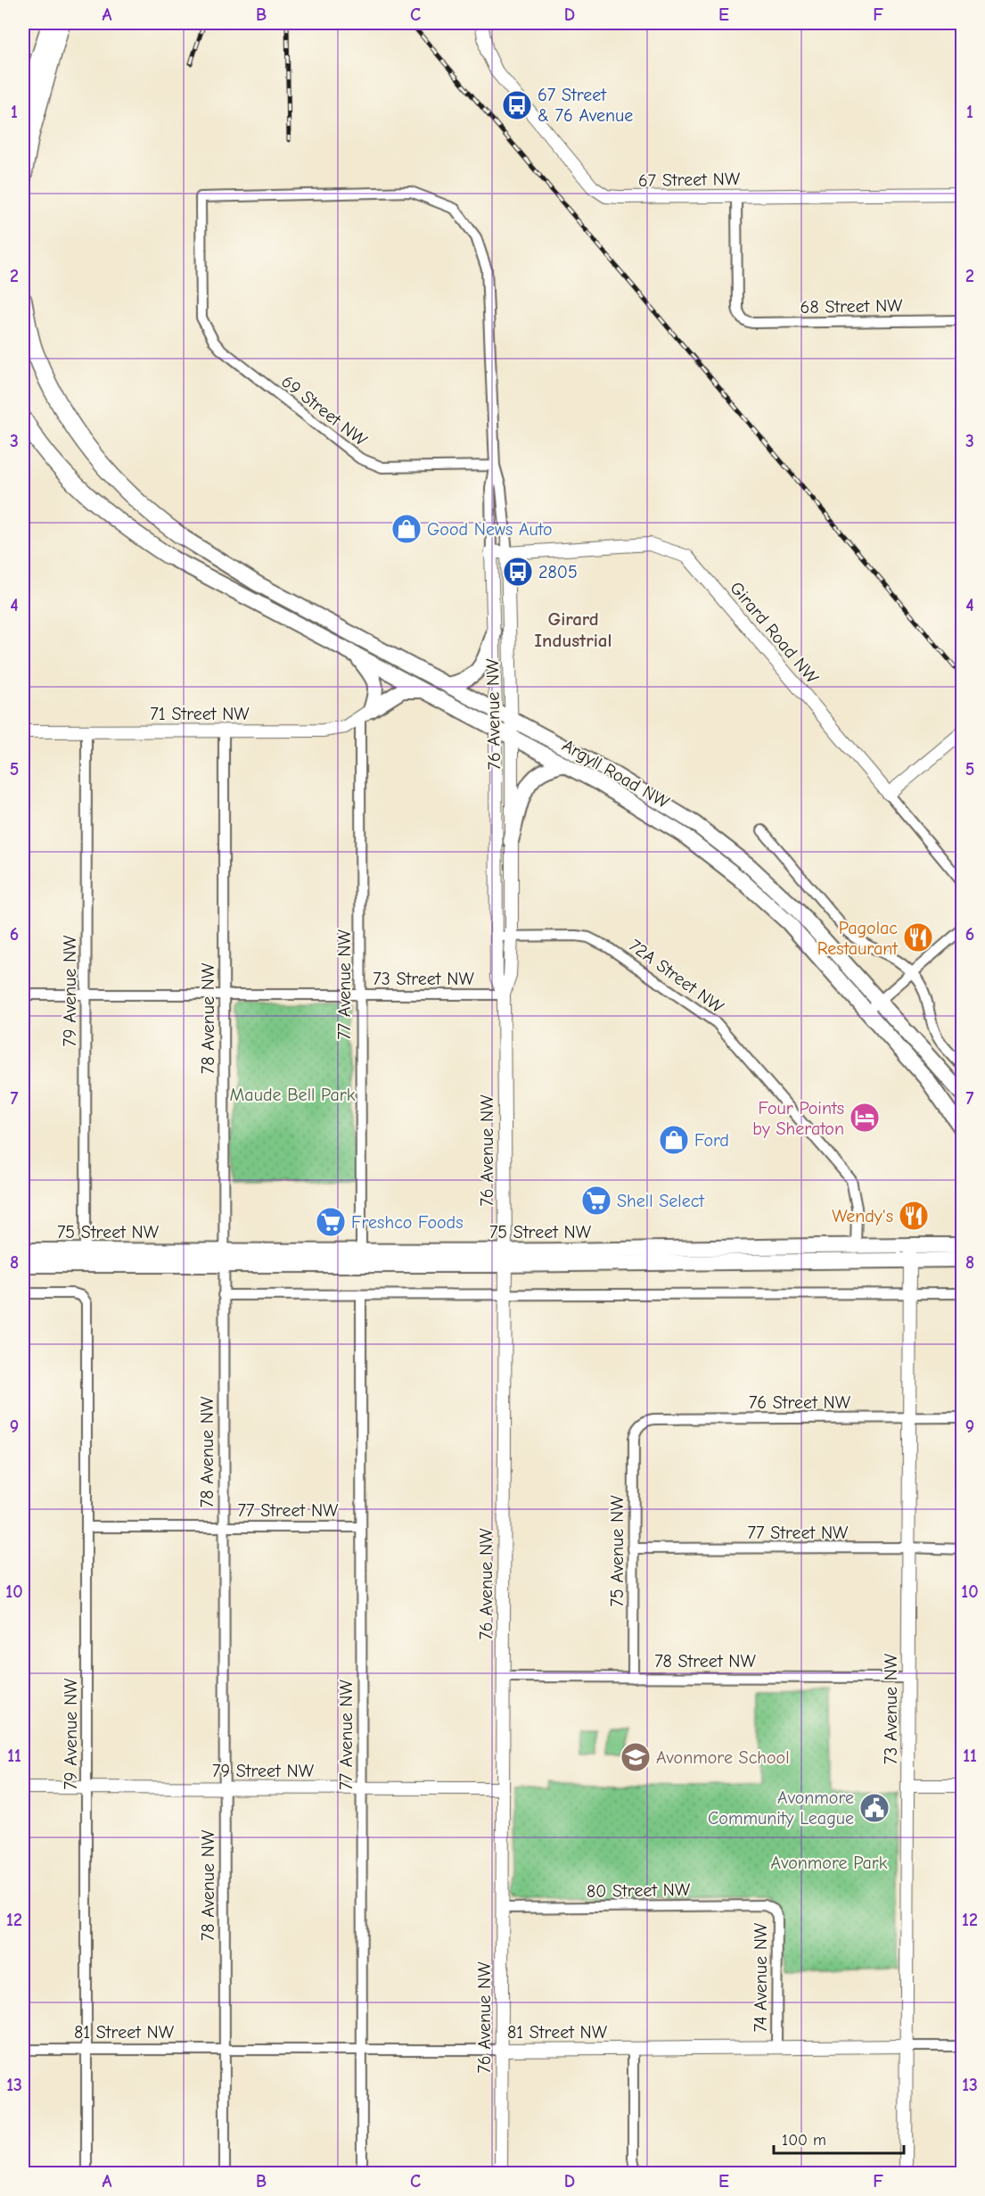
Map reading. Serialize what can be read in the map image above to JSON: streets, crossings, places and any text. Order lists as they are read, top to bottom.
{
  "streets": {
    "main road": ["Argyll Road NW", "75 Street NW"],
    "street": [
      "67 Street NW",
      "68 Street NW",
      "69 Street NW",
      "Girard Road NW",
      "71 Street NW",
      "76 Avenue NW",
      "72A Street NW",
      "73 Street NW",
      "77 Avenue NW",
      "79 Avenue NW",
      "78 Avenue NW",
      "76 Street NW",
      "77 Street NW",
      "75 Avenue NW",
      "78 Street NW",
      "73 Avenue NW",
      "79 Street NW",
      "80 Street NW",
      "74 Avenue NW",
      "81 Street NW"
    ]
  },
  "crossings": [
    ["67 Street NW", "68 Street NW"],
    ["69 Street NW", "76 Avenue NW"],
    ["Girard Road NW", "76 Avenue NW"],
    ["71 Street NW", "77 Avenue NW"],
    ["71 Street NW", "79 Avenue NW"],
    ["71 Street NW", "78 Avenue NW"],
    ["76 Avenue NW", "Argyll Road NW"],
    ["76 Avenue NW", "72A Street NW"],
    ["76 Avenue NW", "73 Street NW"],
    ["76 Avenue NW", "75 Street NW"],
    ["76 Avenue NW", "78 Street NW"],
    ["76 Avenue NW", "79 Street NW"],
    ["76 Avenue NW", "80 Street NW"],
    ["76 Avenue NW", "81 Street NW"],
    ["72A Street NW", "75 Street NW"],
    ["73 Street NW", "77 Avenue NW"],
    ["73 Street NW", "79 Avenue NW"],
    ["73 Street NW", "78 Avenue NW"],
    ["77 Avenue NW", "75 Street NW"],
    ["77 Avenue NW", "77 Street NW"],
    ["77 Avenue NW", "79 Street NW"],
    ["77 Avenue NW", "81 Street NW"],
    ["79 Avenue NW", "75 Street NW"],
    ["79 Avenue NW", "77 Street NW"],
    ["79 Avenue NW", "79 Street NW"],
    ["79 Avenue NW", "81 Street NW"],
    ["78 Avenue NW", "75 Street NW"],
    ["78 Avenue NW", "77 Street NW"],
    ["78 Avenue NW", "79 Street NW"],
    ["78 Avenue NW", "81 Street NW"],
    ["75 Street NW", "73 Avenue NW"],
    ["76 Street NW", "75 Avenue NW"],
    ["76 Street NW", "73 Avenue NW"],
    ["77 Street NW", "75 Avenue NW"],
    ["77 Street NW", "73 Avenue NW"],
    ["75 Avenue NW", "78 Street NW"],
    ["78 Street NW", "73 Avenue NW"],
    ["73 Avenue NW", "81 Street NW"],
    ["80 Street NW", "74 Avenue NW"],
    ["74 Avenue NW", "81 Street NW"]
  ],
  "districts": ["Girard Industrial"],
  "parks": ["Maude Bell Park", "Avonmore Park"],
  "places": {
    "bus stop": ["67 Street & 76 Avenue", "2805"],
    "shop": ["Good News Auto", "Ford"],
    "restaurant": ["Pagolac Restaurant", "Wendy's"],
    "hotel": ["Four Points by Sheraton"],
    "supermarket": ["Shell Select", "Freshco Foods"],
    "school or university": ["Avonmore School"],
    "public building": ["Avonmore Community League"]
  },
  "scale_bar": "100 m",
  "grid": {
    "columns": [
      "A",
      "B",
      "C",
      "D",
      "E",
      "F"
    ],
    "rows": [
      "1",
      "2",
      "3",
      "4",
      "5",
      "6",
      "7",
      "8",
      "9",
      "10",
      "11",
      "12",
      "13"
    ]
  }
}
